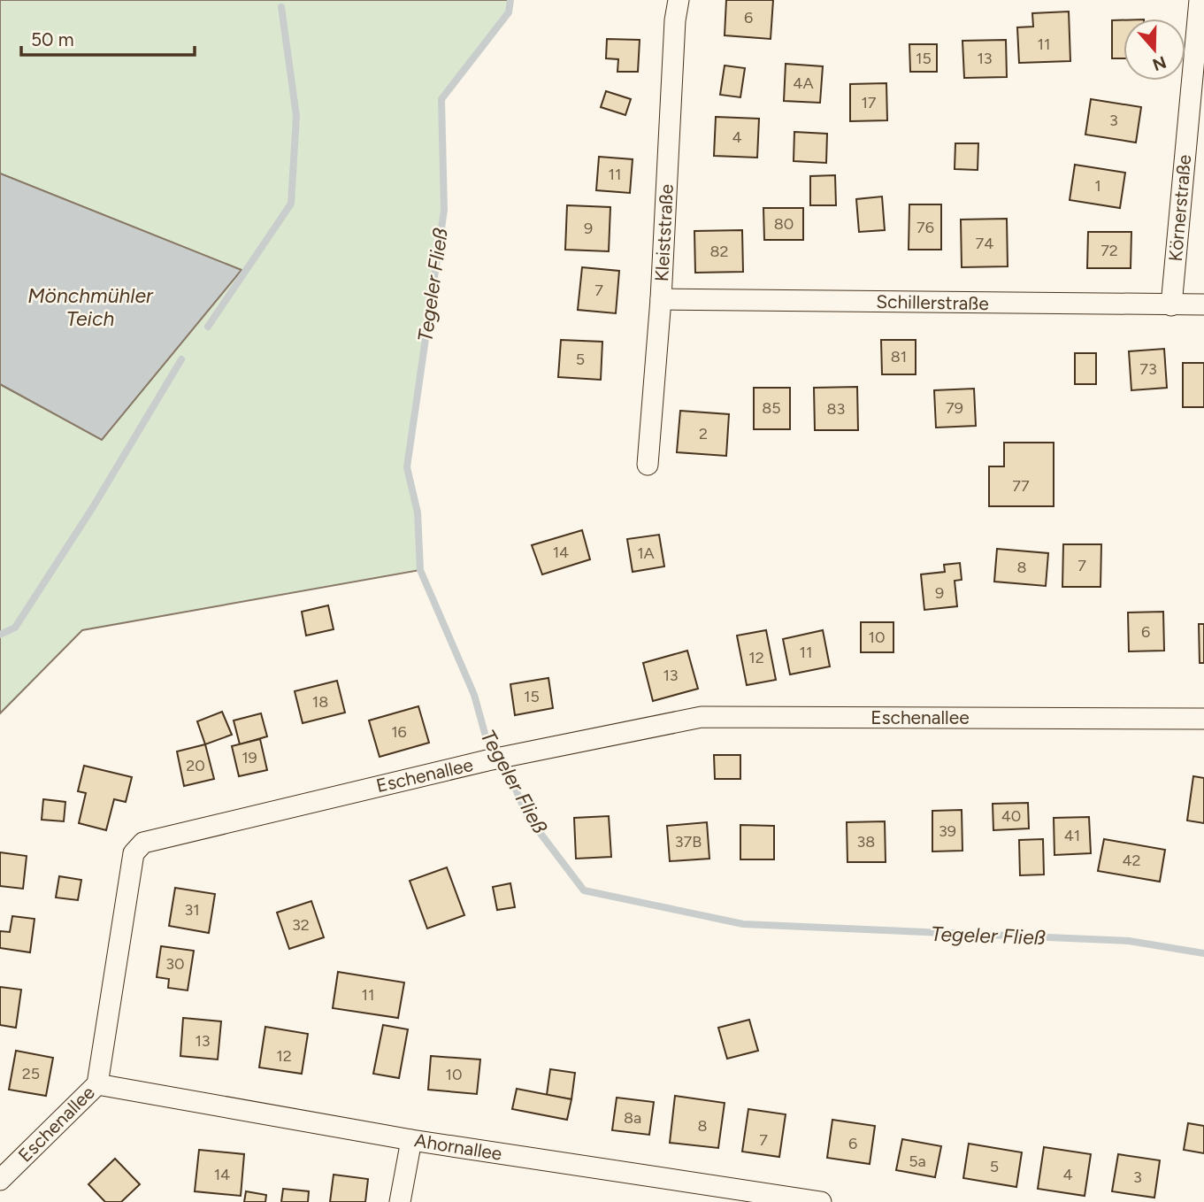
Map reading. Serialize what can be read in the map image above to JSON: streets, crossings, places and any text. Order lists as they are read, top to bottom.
{
  "streets": {
    "street": [
      "Körnerstraße",
      "Kleiststraße",
      "Schillerstraße",
      "Eschenallee",
      "Ahornallee"
    ]
  },
  "crossings": [
    ["Körnerstraße", "Schillerstraße"],
    ["Kleiststraße", "Schillerstraße"],
    ["Eschenallee", "Ahornallee"]
  ],
  "water": ["Tegeler Fließ", "Mönchmühler Teich"],
  "house_numbers": [
    "6",
    "11",
    "15",
    "13",
    "4A",
    "17",
    "3",
    "4",
    "11",
    "1",
    "80",
    "76",
    "9",
    "74",
    "72",
    "82",
    "7",
    "81",
    "5",
    "73",
    "85",
    "79",
    "83",
    "2",
    "77",
    "14",
    "1A",
    "7",
    "8",
    "9",
    "6",
    "10",
    "11",
    "12",
    "13",
    "15",
    "18",
    "16",
    "19",
    "20",
    "40",
    "39",
    "41",
    "37B",
    "38",
    "42",
    "31",
    "32",
    "30",
    "11",
    "13",
    "12",
    "25",
    "10",
    "8a",
    "8",
    "7",
    "6",
    "5a",
    "5",
    "14",
    "4",
    "3"
  ],
  "scale_bar": "50 m",
  "north": "bottom"
}
